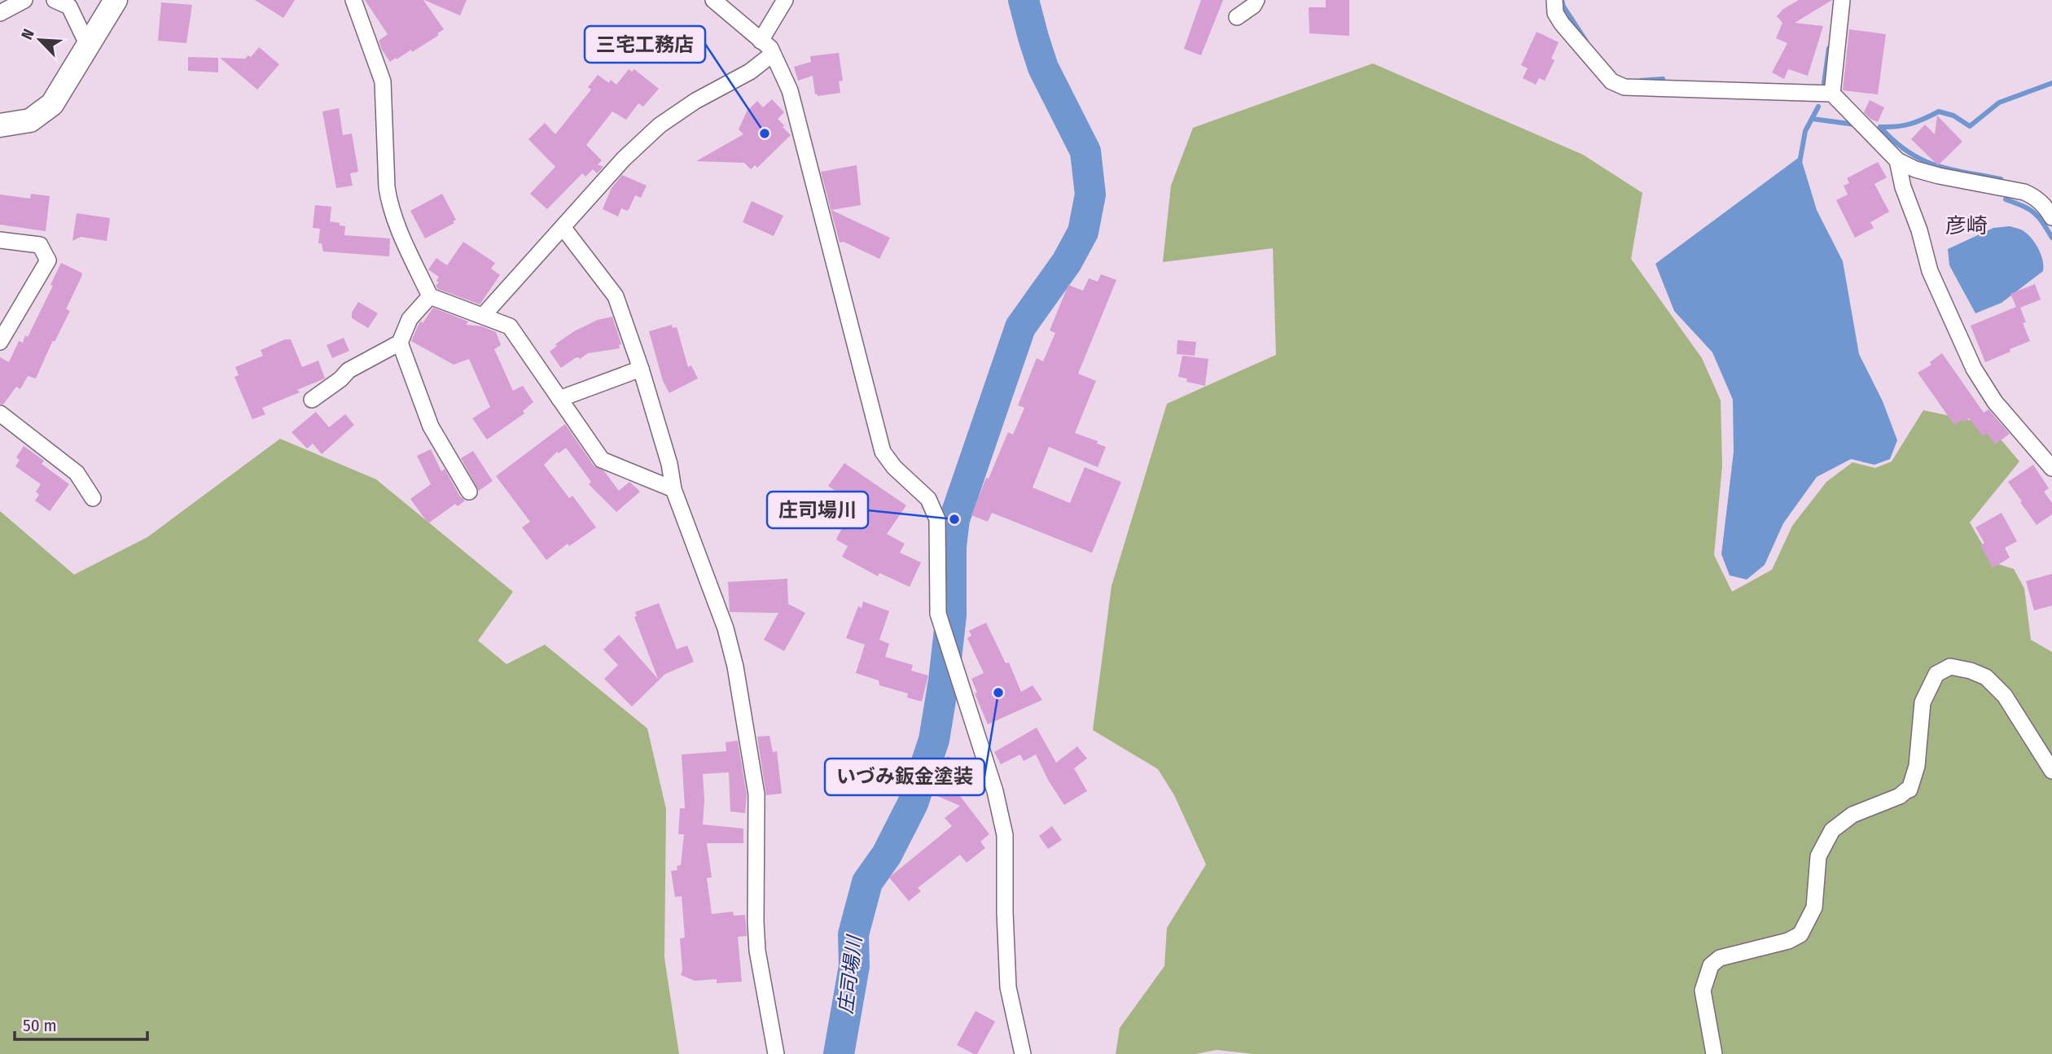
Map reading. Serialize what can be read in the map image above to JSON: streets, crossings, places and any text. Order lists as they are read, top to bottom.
{
  "districts": ["彦崎"],
  "water": ["庄司場川"],
  "places": ["三宅工務店", "庄司場川", "いづみ鈑金塗装"],
  "scale_bar": "50 m",
  "north": "top left"
}
